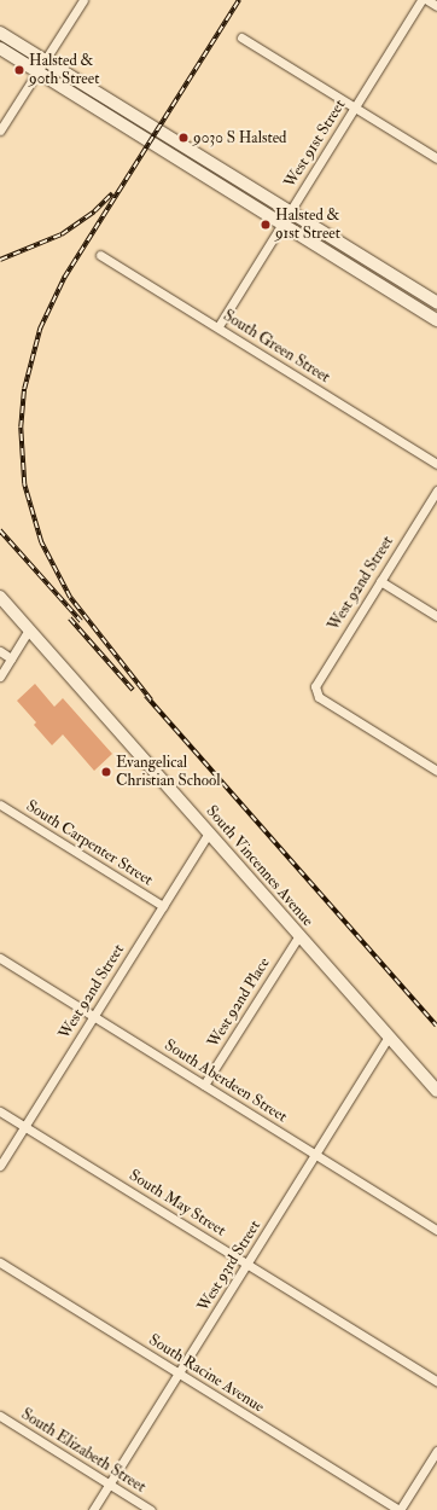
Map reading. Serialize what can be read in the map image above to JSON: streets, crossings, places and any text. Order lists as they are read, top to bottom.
{
  "streets": {
    "main road": ["South Vincennes Avenue"],
    "street": [
      "West 91st Street",
      "South Green Street",
      "West 92nd Street",
      "South Carpenter Street",
      "West 92nd Place",
      "South Aberdeen Street",
      "South May Street",
      "West 93rd Street",
      "South Racine Avenue",
      "South Elizabeth Street"
    ]
  },
  "crossings": [
    ["West 91st Street", "South Green Street"],
    ["West 92nd Street", "South Carpenter Street"],
    ["West 92nd Street", "South Vincennes Avenue"],
    ["West 92nd Street", "South Aberdeen Street"],
    ["West 92nd Street", "South May Street"],
    ["South Vincennes Avenue", "West 92nd Place"],
    ["South Vincennes Avenue", "West 93rd Street"],
    ["West 92nd Place", "South Aberdeen Street"],
    ["South Aberdeen Street", "West 93rd Street"],
    ["South May Street", "West 93rd Street"],
    ["West 93rd Street", "South Racine Avenue"],
    ["West 93rd Street", "South Elizabeth Street"]
  ],
  "places": [
    "Halsted & 90th Street",
    "9030 S Halsted",
    "Halsted & 91st Street",
    "Evangelical Christian School"
  ]
}
